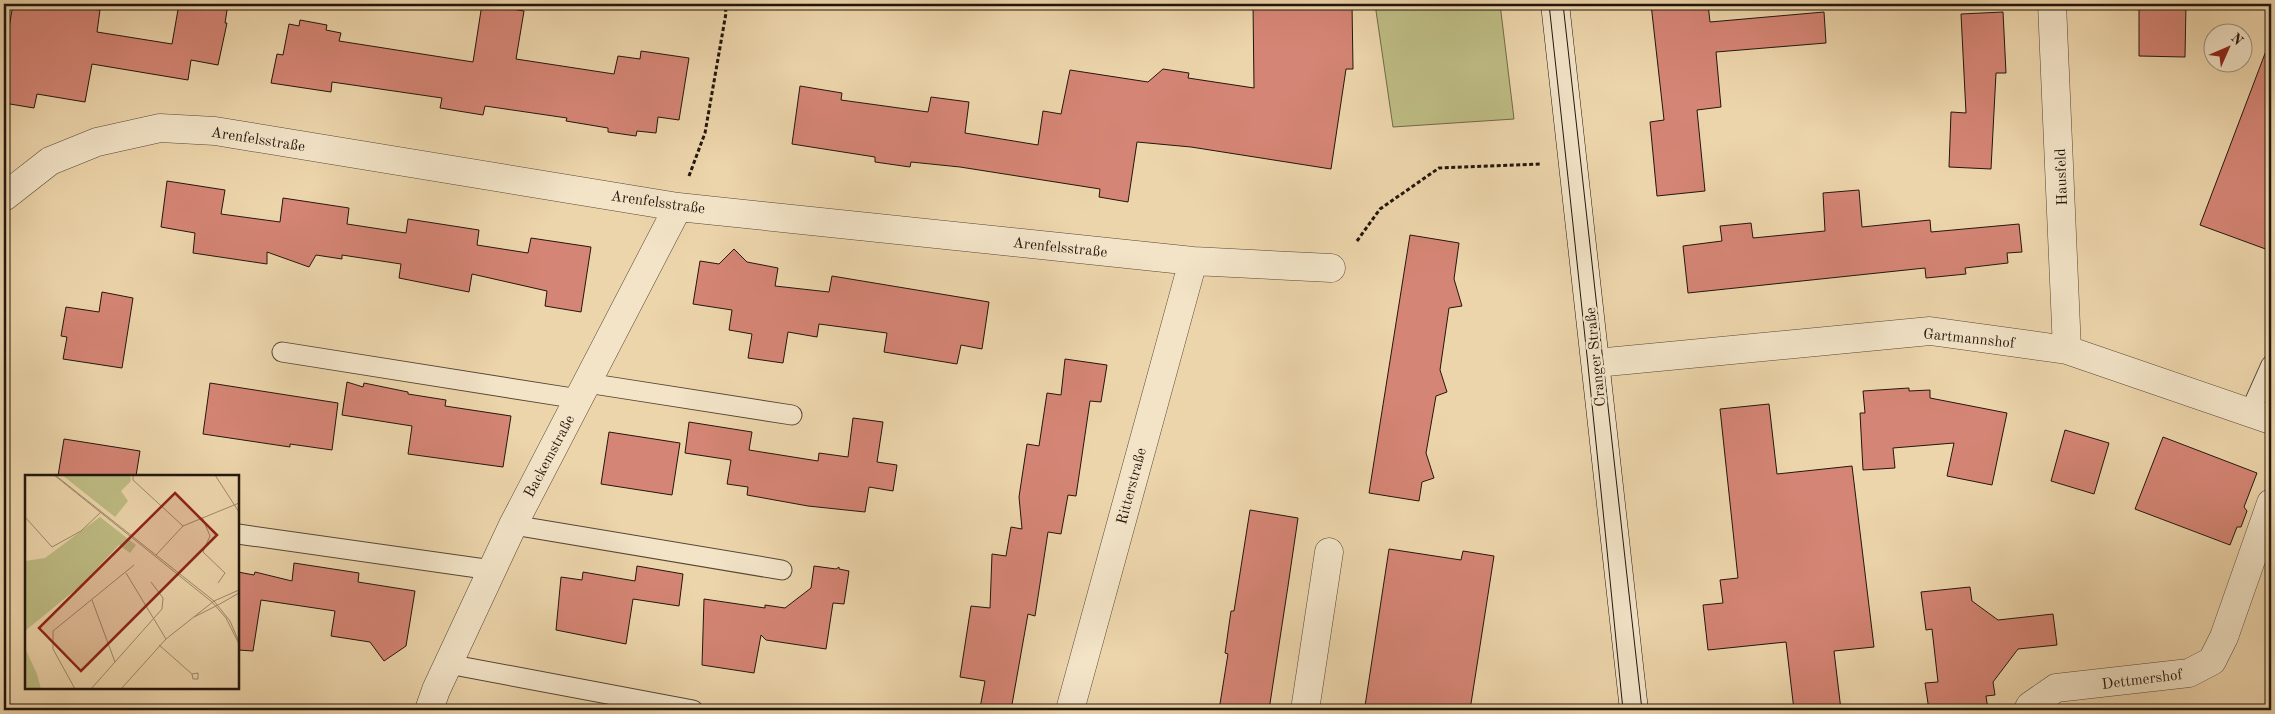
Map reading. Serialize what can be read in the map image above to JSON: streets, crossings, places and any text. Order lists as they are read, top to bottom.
{
  "streets": {
    "street": [
      "Arenfelsstraße",
      "Hausfeld",
      "Gartmannshof",
      "Cranger Straße",
      "Backemstraße",
      "Ritterstraße",
      "Dettmershof"
    ]
  },
  "crossings": [
    ["Arenfelsstraße", "Backemstraße"],
    ["Arenfelsstraße", "Ritterstraße"],
    ["Hausfeld", "Gartmannshof"],
    ["Gartmannshof", "Cranger Straße"]
  ],
  "north": "top right"
}
